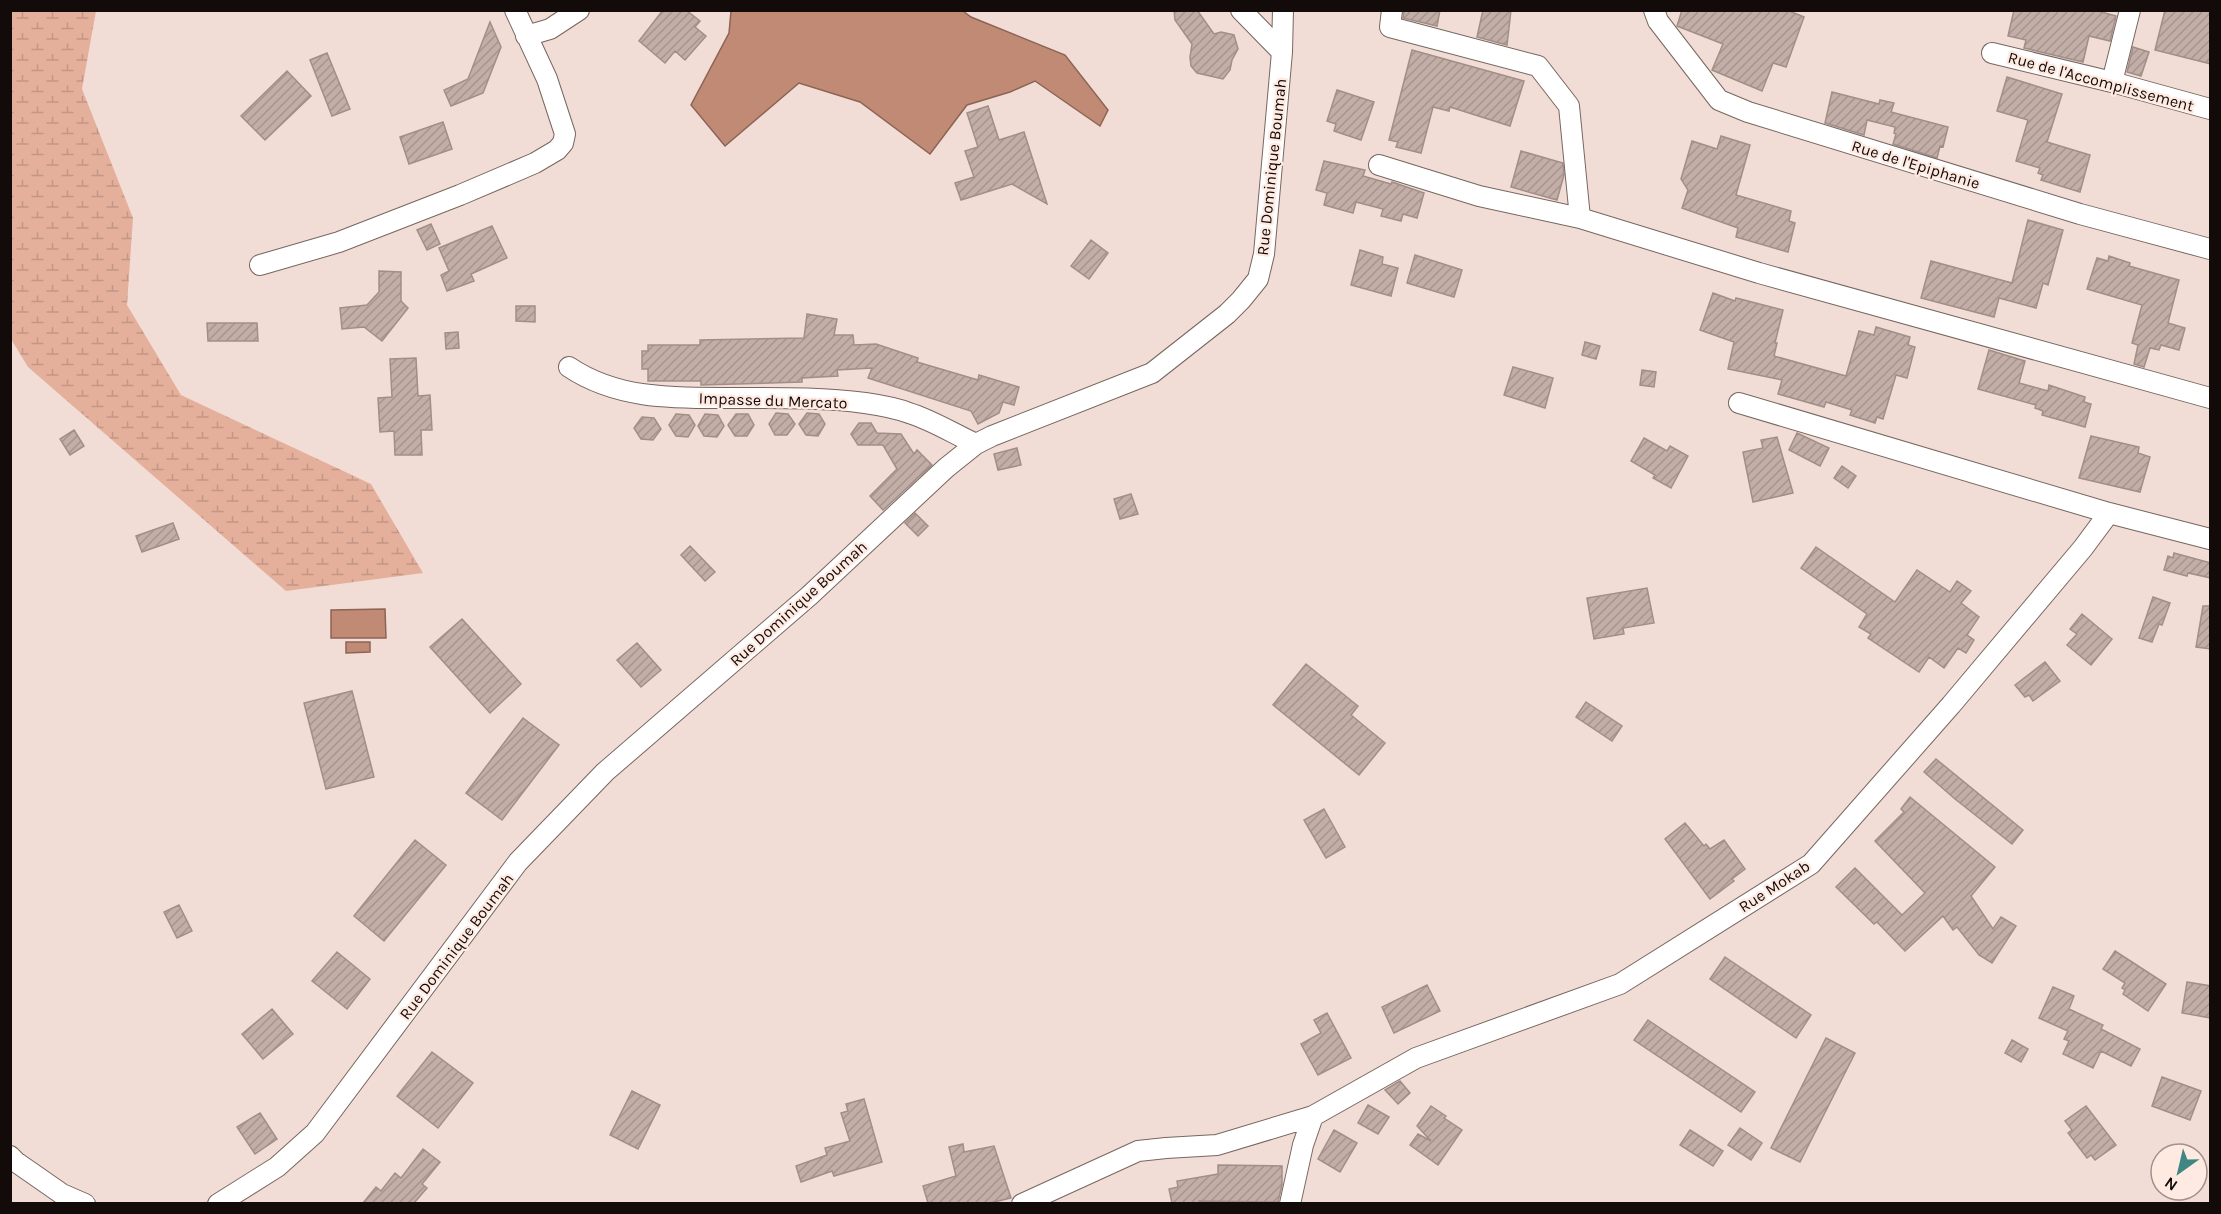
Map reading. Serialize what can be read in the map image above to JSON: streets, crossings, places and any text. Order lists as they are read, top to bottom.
{
  "streets": {
    "street": [
      "Rue de l'Accomplissement",
      "Rue de l'Epiphanie",
      "Rue Dominique Boumah",
      "Impasse du Mercato",
      "Rue Mokab"
    ]
  },
  "crossings": [
    ["Rue Dominique Boumah", "Impasse du Mercato"]
  ],
  "north": "bottom left"
}
